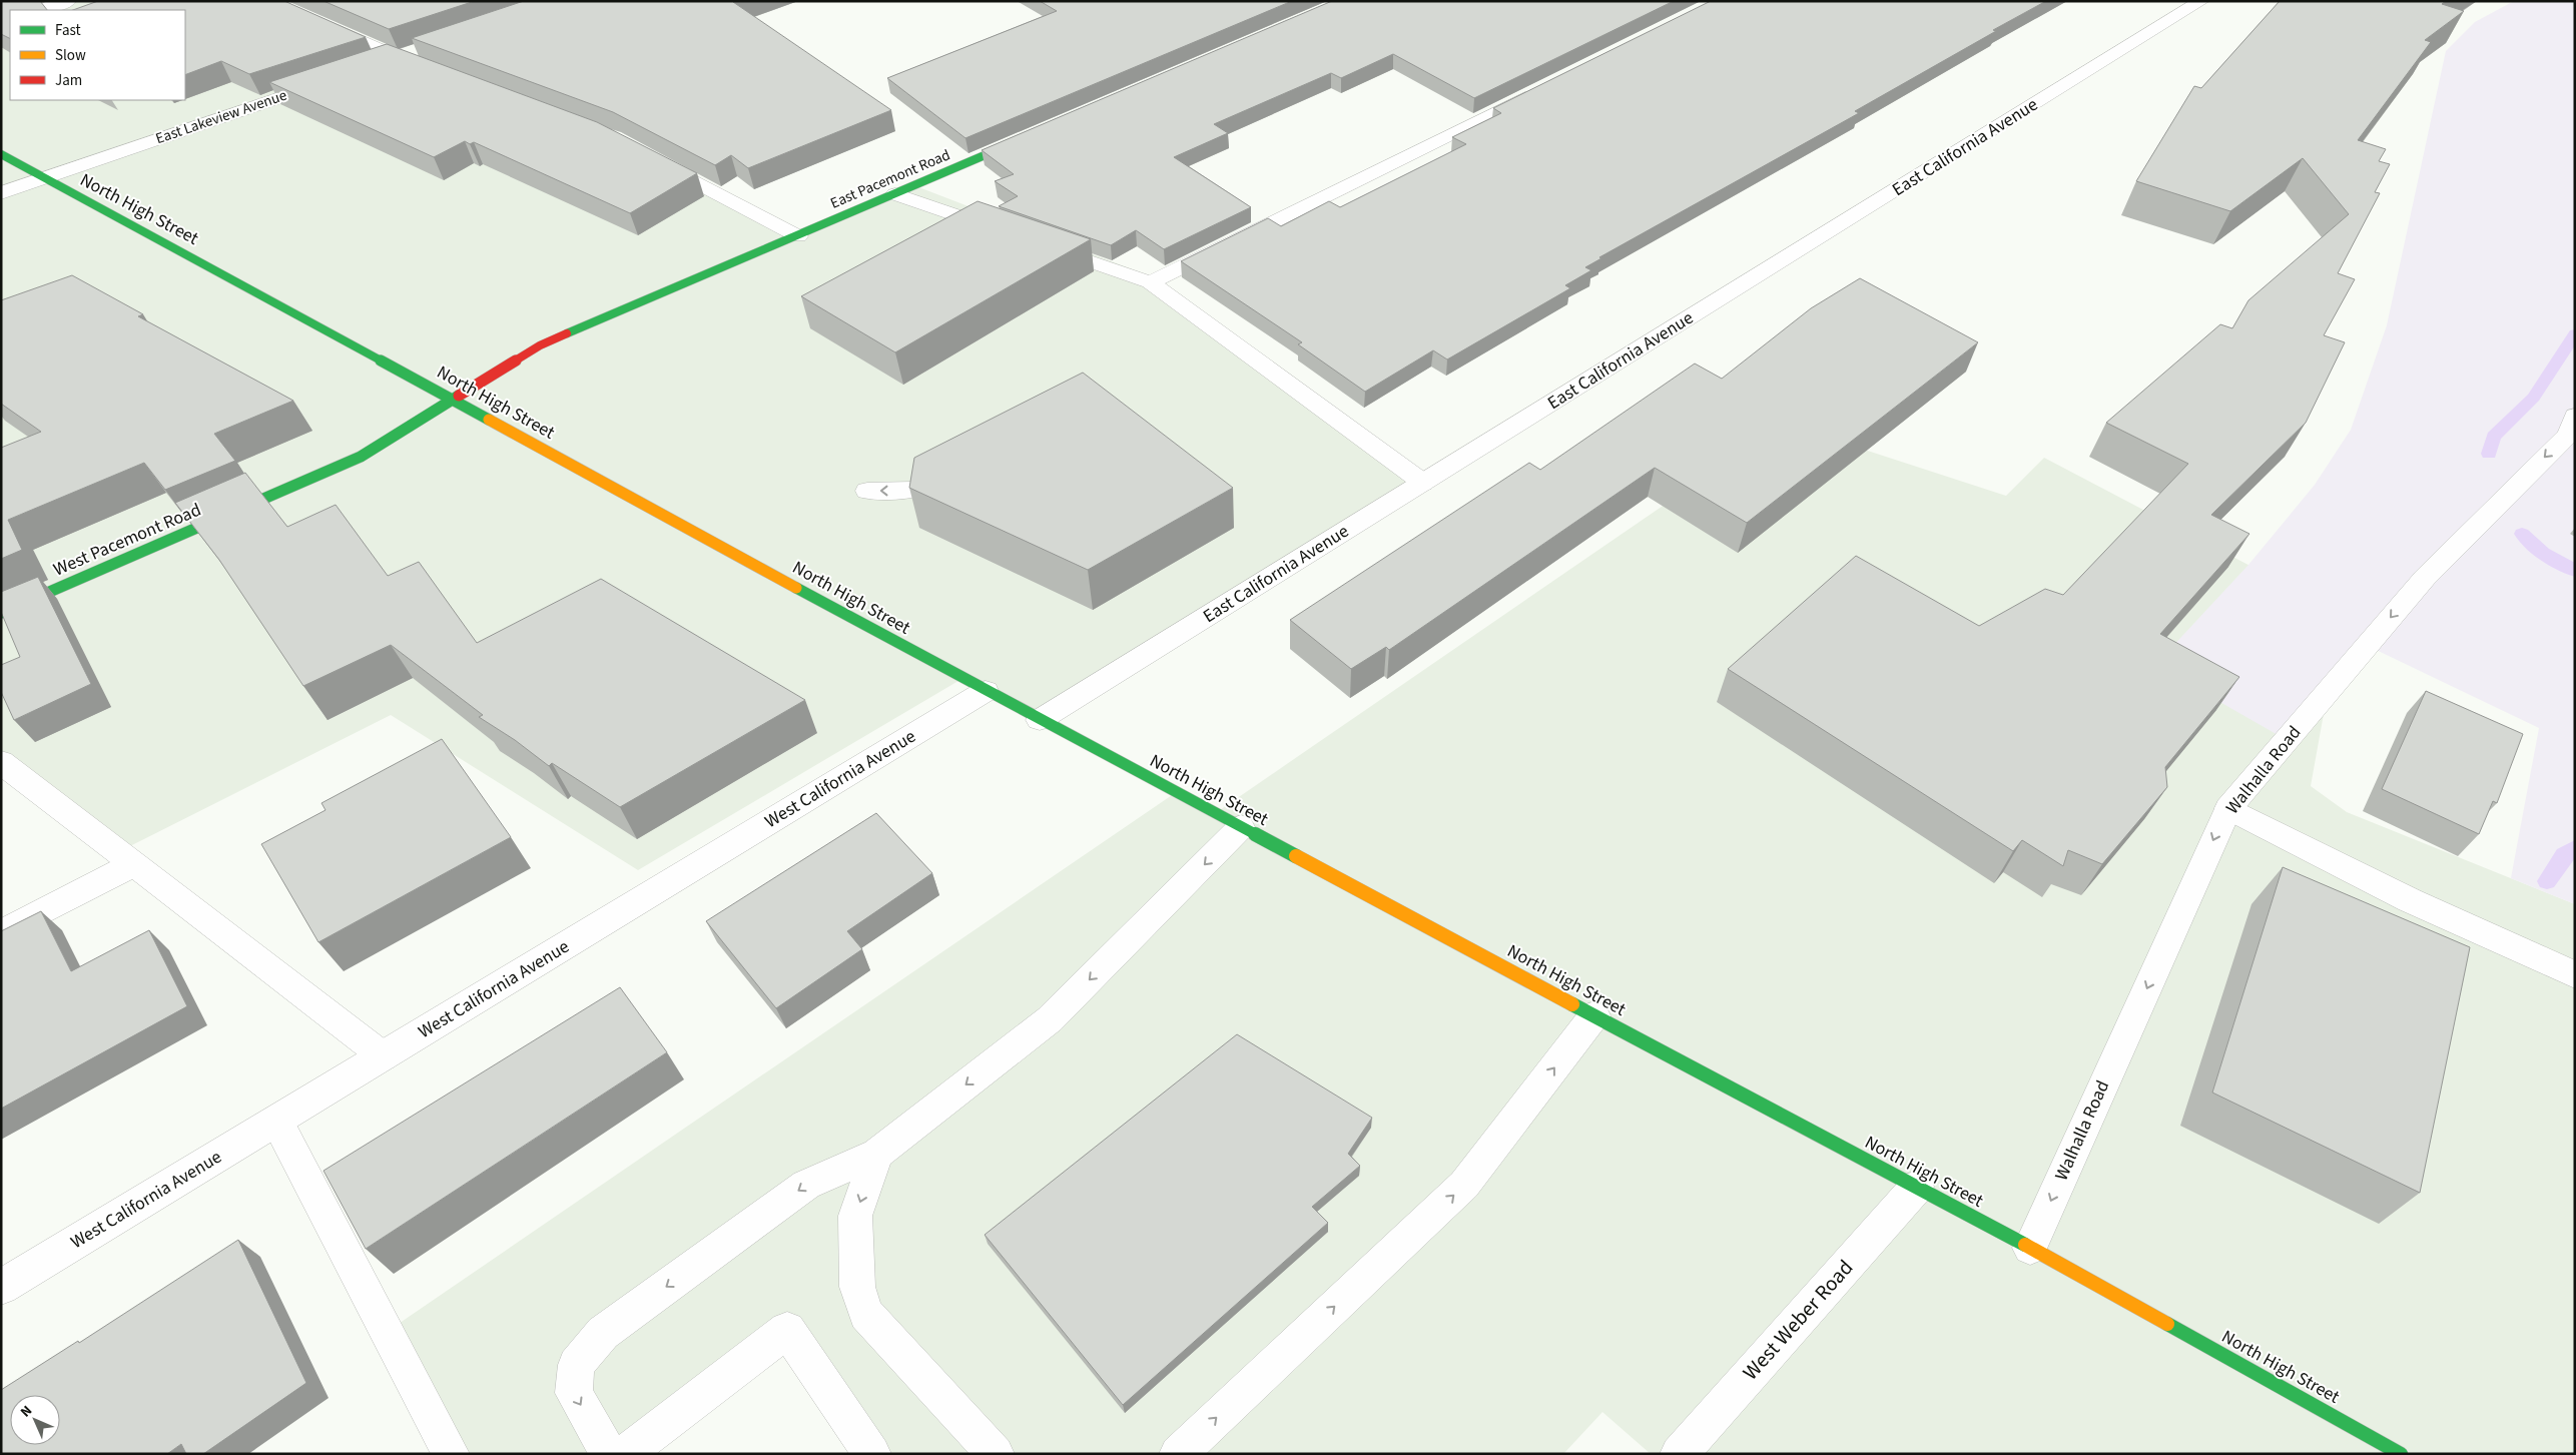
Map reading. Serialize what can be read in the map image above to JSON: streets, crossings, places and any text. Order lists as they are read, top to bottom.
{
  "streets": {
    "main road": ["East Pacemont Road", "North High Street", "West Pacemont Road"],
    "street": [
      "East Lakeview Avenue",
      "East California Avenue",
      "Walhalla Road",
      "West California Avenue",
      "West Weber Road"
    ]
  },
  "crossings": [
    ["East Lakeview Avenue", "North High Street"],
    ["East California Avenue", "North High Street"],
    ["East Pacemont Road", "North High Street"],
    ["East Pacemont Road", "West Pacemont Road"],
    ["North High Street", "West Pacemont Road"],
    ["North High Street", "Walhalla Road"],
    ["North High Street", "West California Avenue"],
    ["North High Street", "West Weber Road"]
  ],
  "one_way": ["Walhalla Road"],
  "legend": ["Fast", "Slow", "Jam"],
  "north": "top left"
}
